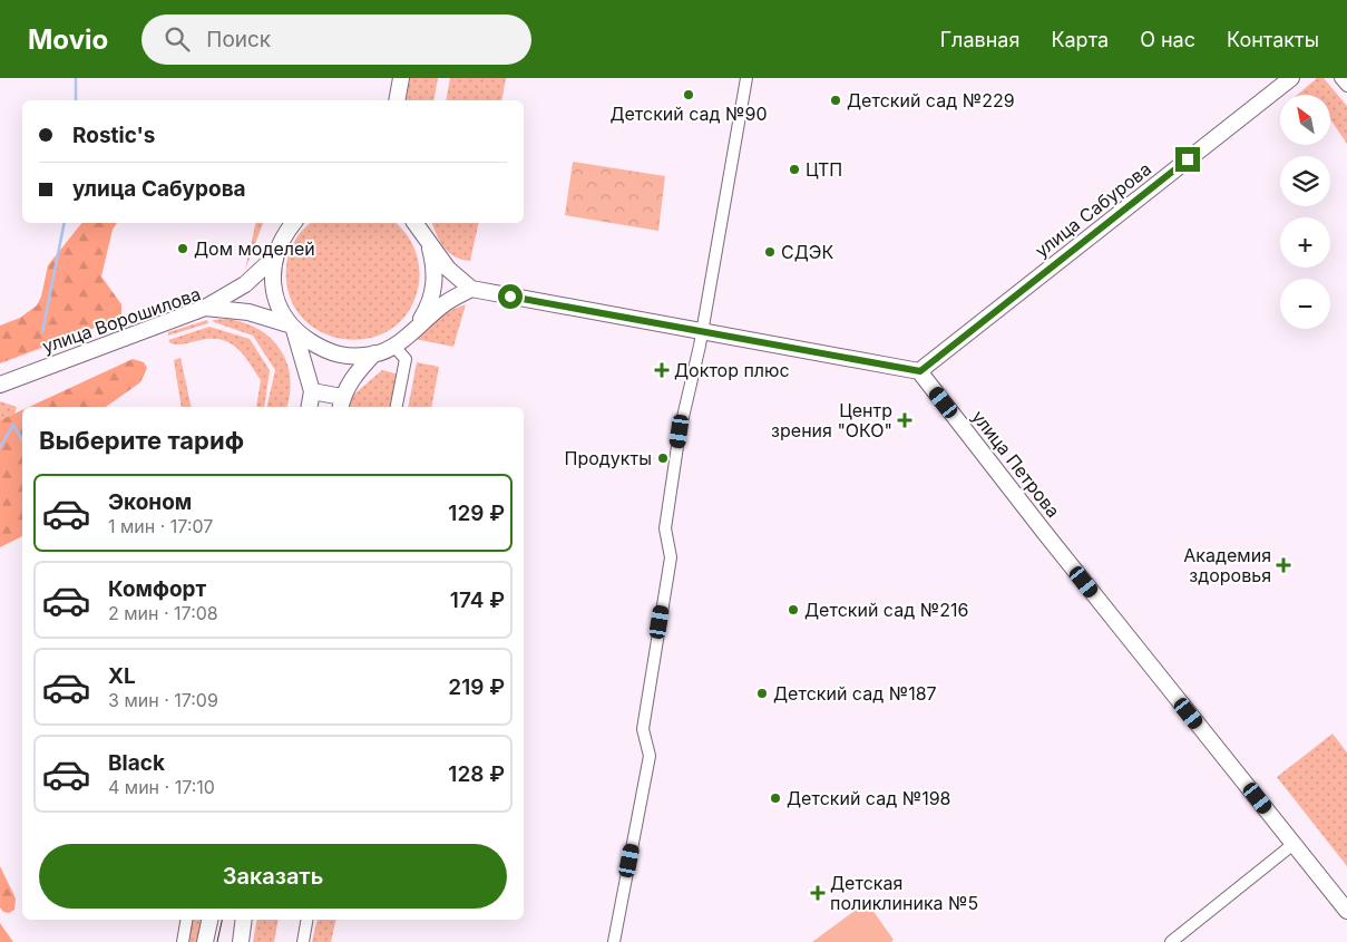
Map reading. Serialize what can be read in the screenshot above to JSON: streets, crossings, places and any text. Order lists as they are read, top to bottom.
{
  "streets": {
    "main road": ["улица Сабурова", "улица Ворошилова", "улица Петрова"]
  },
  "crossings": [
    ["улица Сабурова", "улица Петрова"]
  ],
  "places": {
    "other": [
      "Детский сад №90",
      "Детский сад №229",
      "ЦТП",
      "Дом моделей",
      "СДЭК",
      "Продукты",
      "Детский сад №216",
      "Детский сад №187",
      "Детский сад №198"
    ],
    "health": [
      "Доктор плюс",
      "Центр зрения \"ОКО\"",
      "Академия здоровья",
      "Детская поликлиника №5"
    ]
  },
  "north": "top left",
  "page": {
    "header": "Movio",
    "search": "Поиск",
    "nav": [
      "Главная",
      "Карта",
      "О нас",
      "Контакты"
    ],
    "map_buttons": ["+", "−"],
    "banner": ["Rostic's", "улица Сабурова"],
    "heading": "Выберите тариф",
    "list": [
      {
        "name": "Эконом",
        "note": "1 мин · 17:07",
        "value": "129 ₽"
      },
      {
        "name": "Комфорт",
        "note": "2 мин · 17:08",
        "value": "174 ₽"
      },
      {
        "name": "XL",
        "note": "3 мин · 17:09",
        "value": "219 ₽"
      },
      {
        "name": "Black",
        "note": "4 мин · 17:10",
        "value": "128 ₽"
      }
    ],
    "buttons": "Заказать"
  }
}
